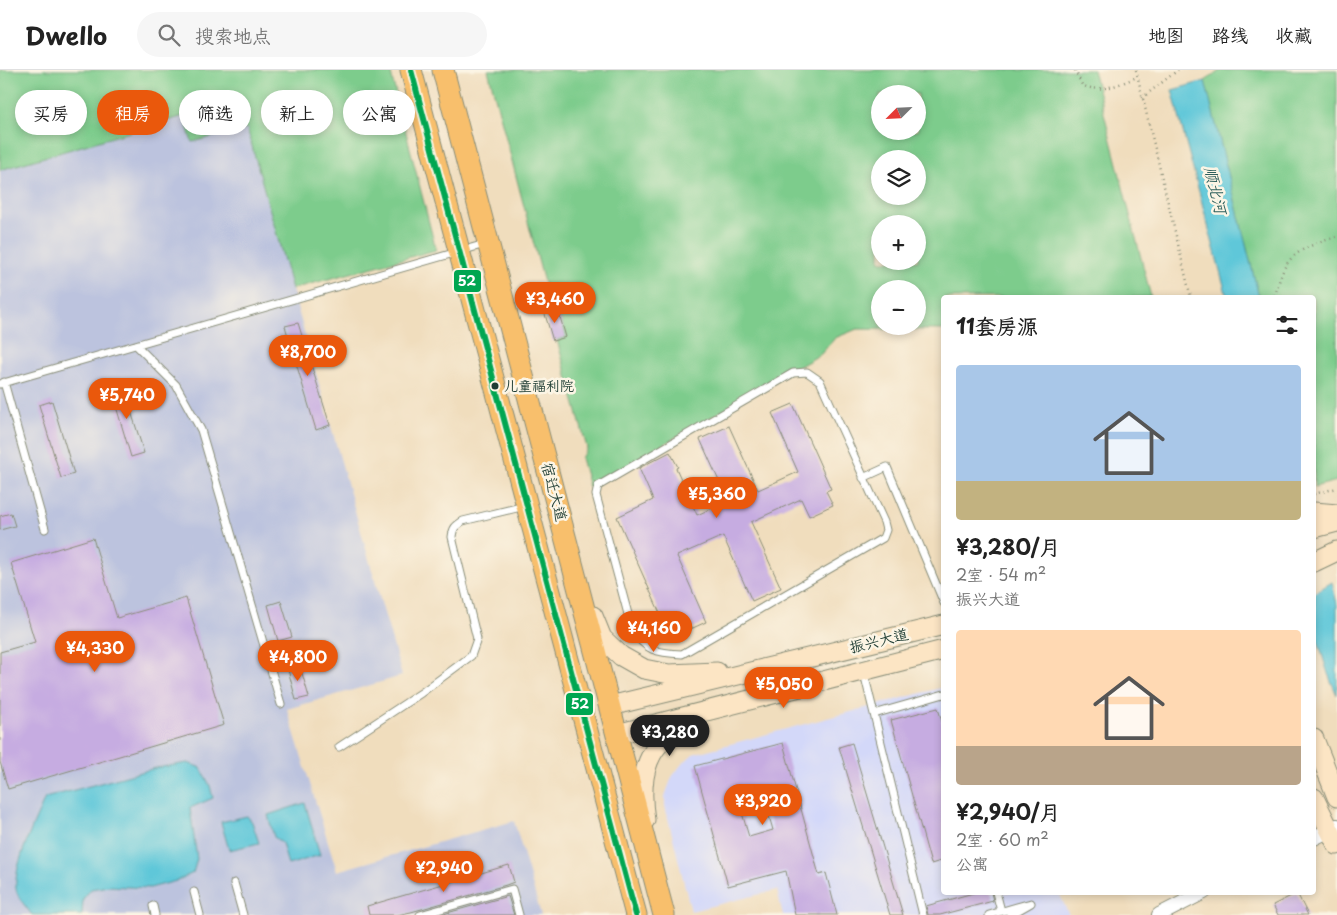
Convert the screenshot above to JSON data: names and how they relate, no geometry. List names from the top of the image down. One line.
{"streets":{"main road":["宿迁大道","振兴大道"]},"crossings":[["宿迁大道","振兴大道"]],"water":["顺北河"],"places":["儿童福利院"],"lines":["transit line 52"],"north":"bottom left","page":{"header":"Dwello","search":"搜索地点","nav":["地图","路线","收藏"],"map_buttons":["+","−"],"chip":["买房","租房","筛选","新上","公寓"],"price":["¥3,460","¥8,700","¥5,740","¥5,360","¥4,160","¥4,330","¥4,800","¥5,050","¥3,280","¥3,920","¥2,940"],"heading":"11套房源","list":[{"name":"¥3,280/月","note":"2室 · 54 m² · 振兴大道"},{"name":"¥2,940/月","note":"2室 · 60 m² · 公寓"}]}}
